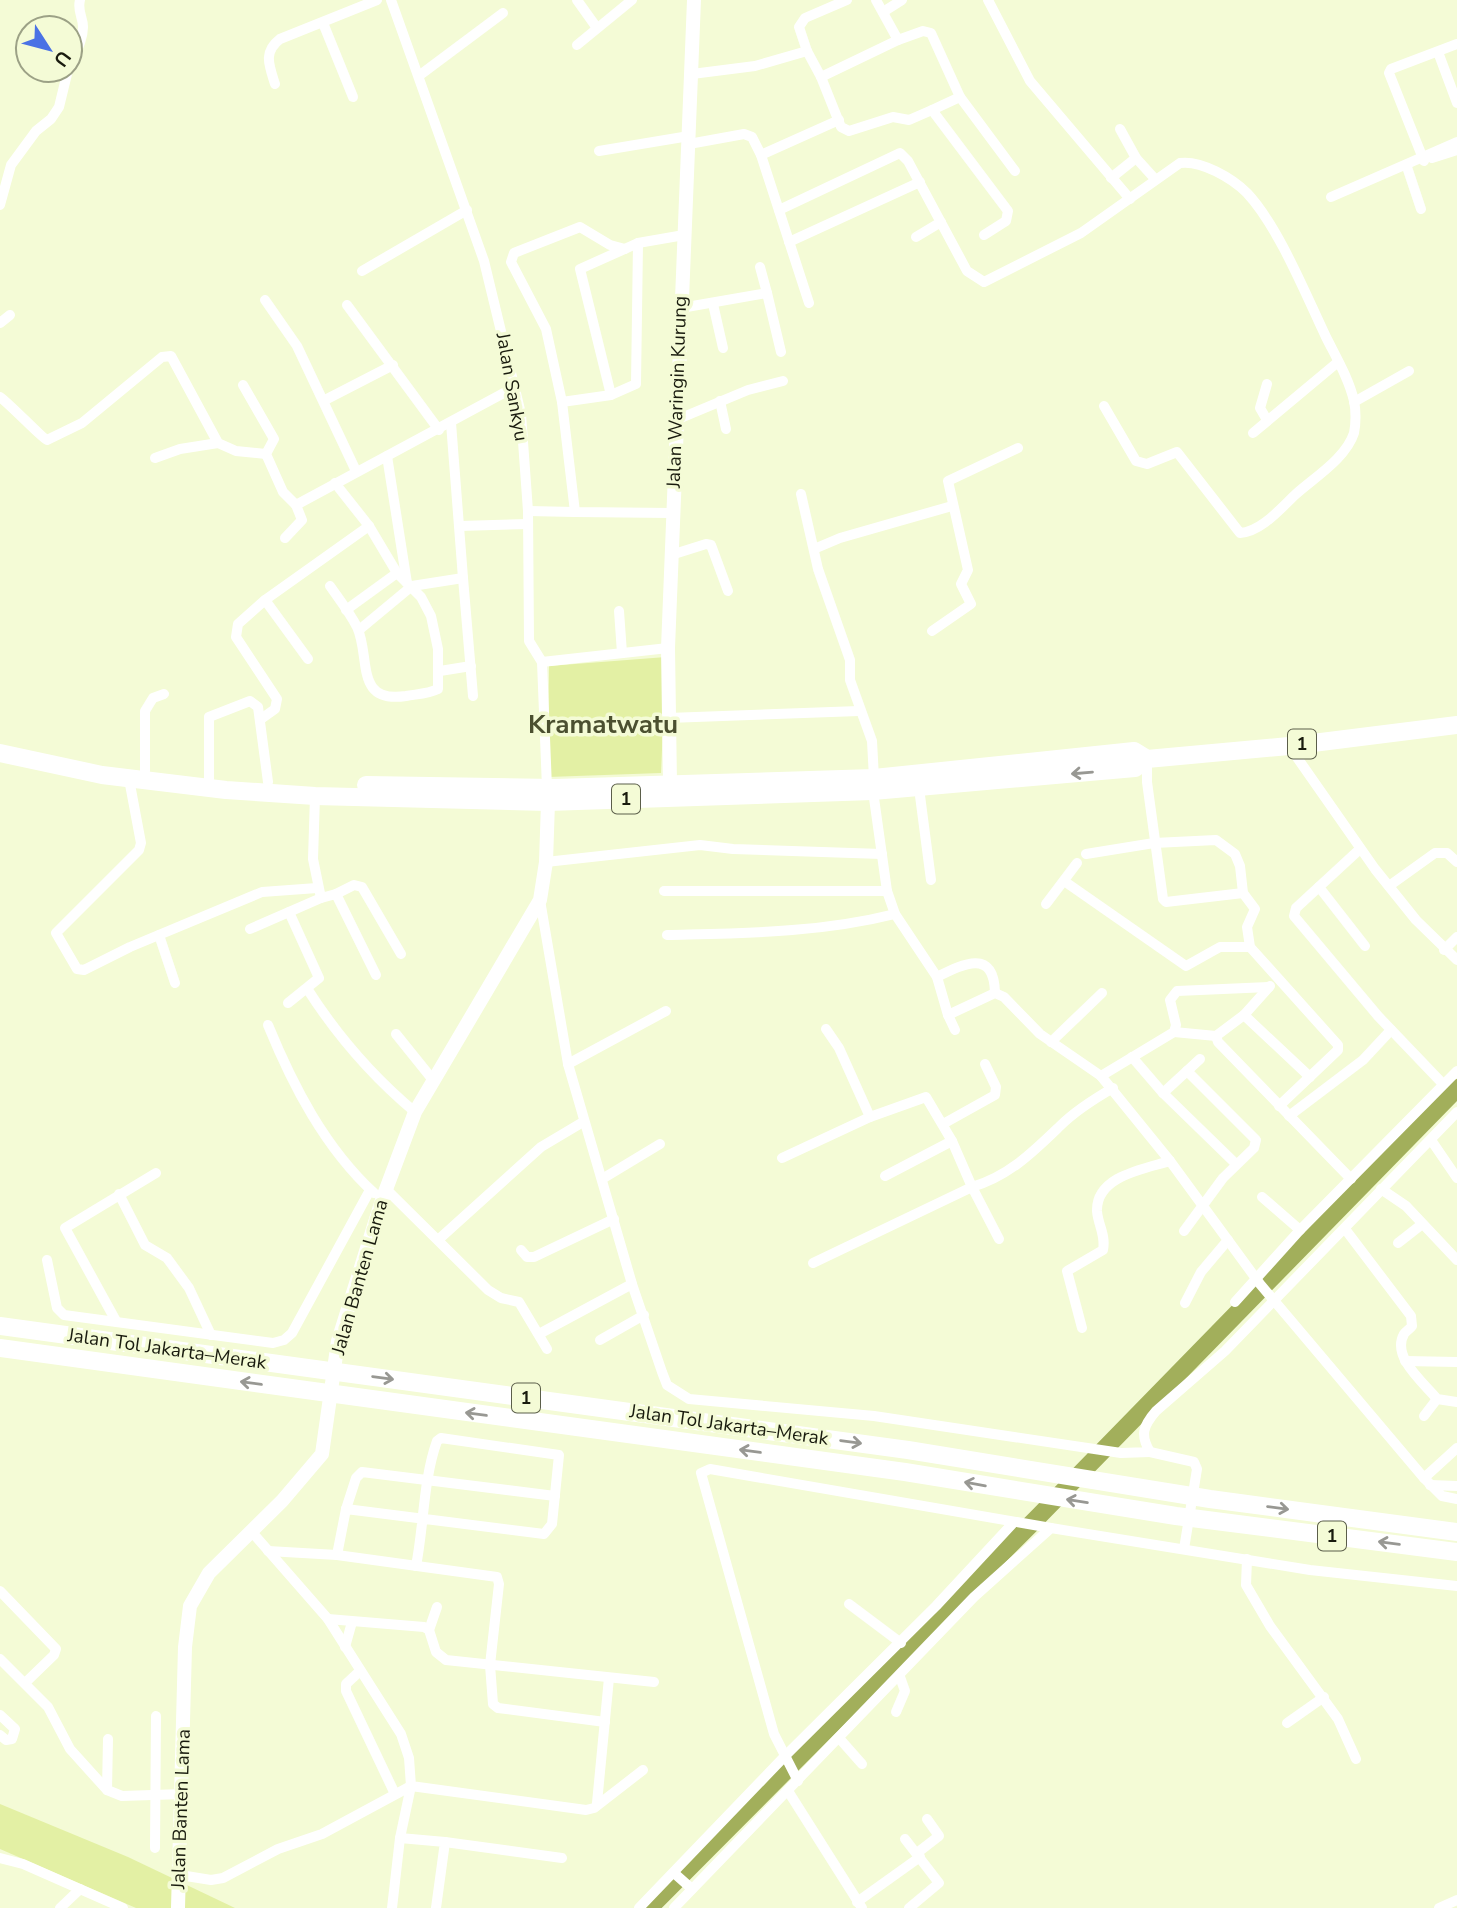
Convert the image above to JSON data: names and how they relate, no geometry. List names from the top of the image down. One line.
{"streets":{"highway":["1","Jalan Tol Jakarta–Merak"],"main road":["Jalan Waringin Kurung","Jalan Banten Lama"],"street":["Jalan Sankyu"]},"crossings":[["Jalan Sankyu","1"],["Jalan Sankyu","Jalan Banten Lama"],["Jalan Waringin Kurung","1"],["1","Jalan Banten Lama"]],"districts":["Kramatwatu"],"north":"bottom right"}
